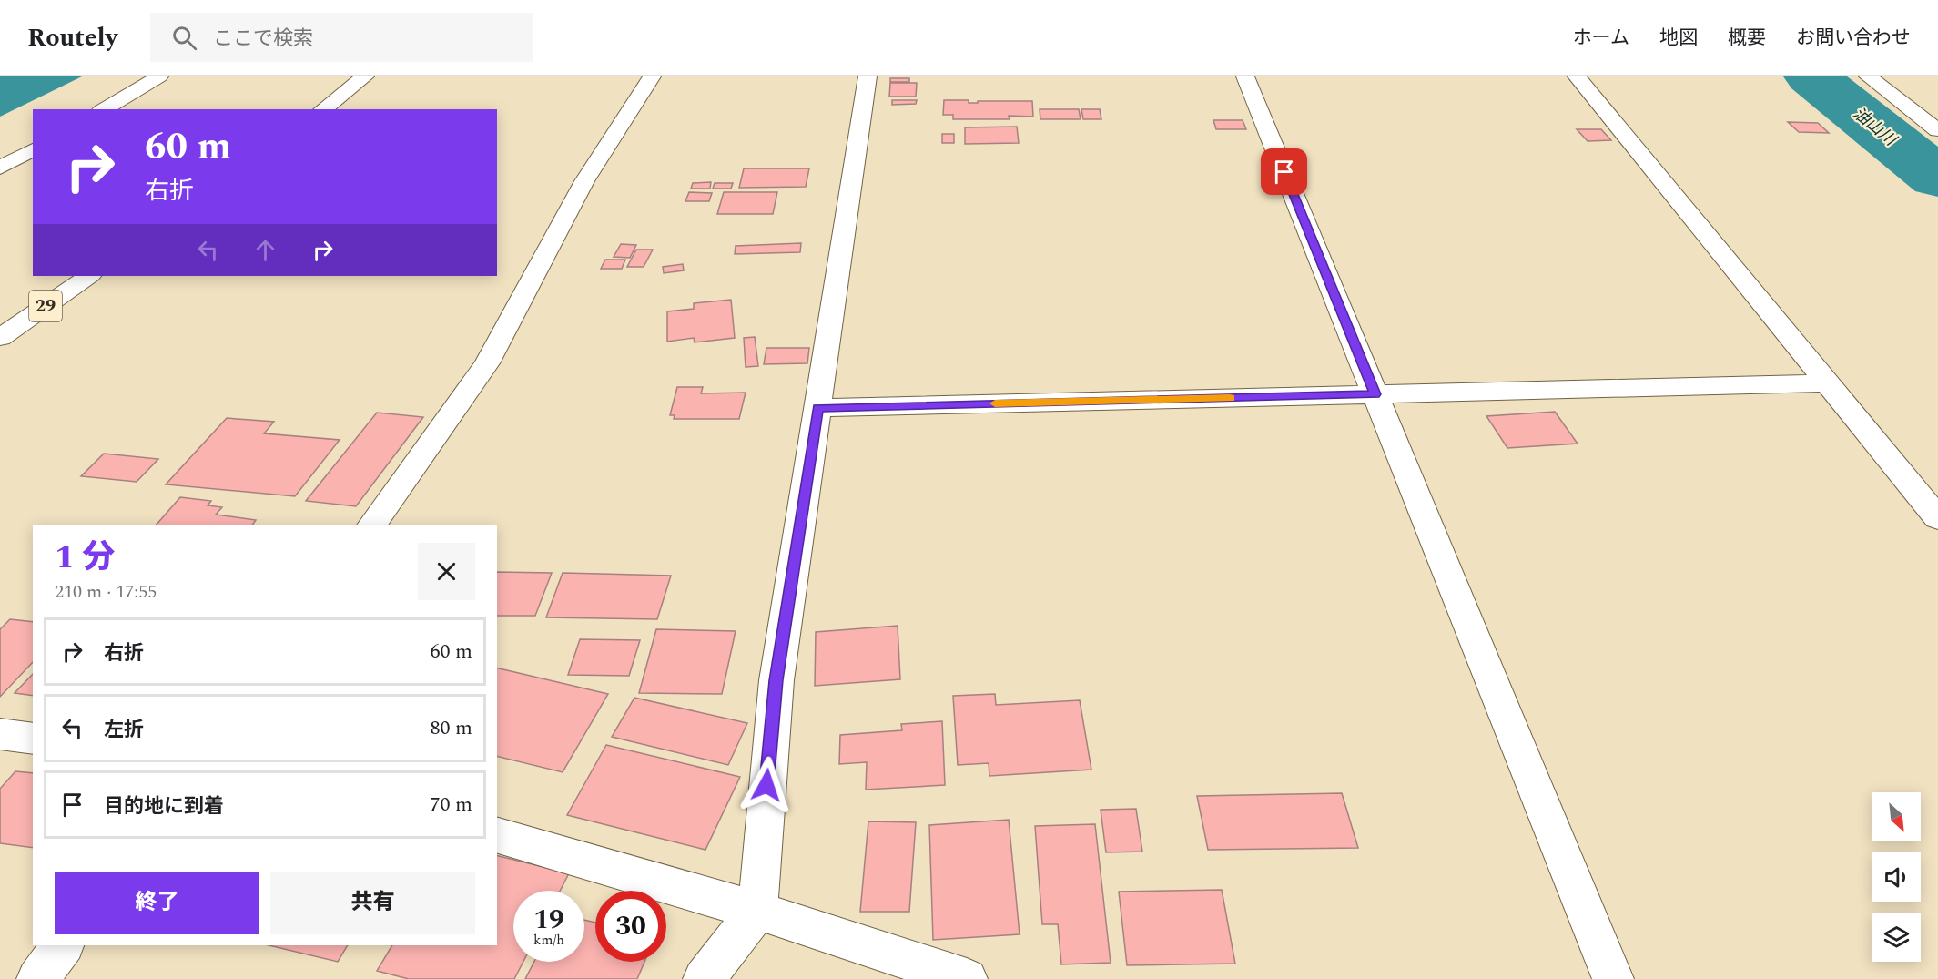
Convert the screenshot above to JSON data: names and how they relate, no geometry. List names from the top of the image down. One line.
{"streets":{"street":["29"]},"water":["油山川"],"north":"bottom right","page":{"header":"Routely","search":"ここで検索","nav":["ホーム","地図","概要","お問い合わせ"],"turn":["60 m","右折"],"heading":["1 分","210 m · 17:55"],"list":[{"name":"右折","value":"60 m"},{"name":"左折","value":"80 m"},{"name":"目的地に到着","value":"70 m"}],"buttons":["終了","共有"],"speed":"19 km/h","limit":"30"}}
